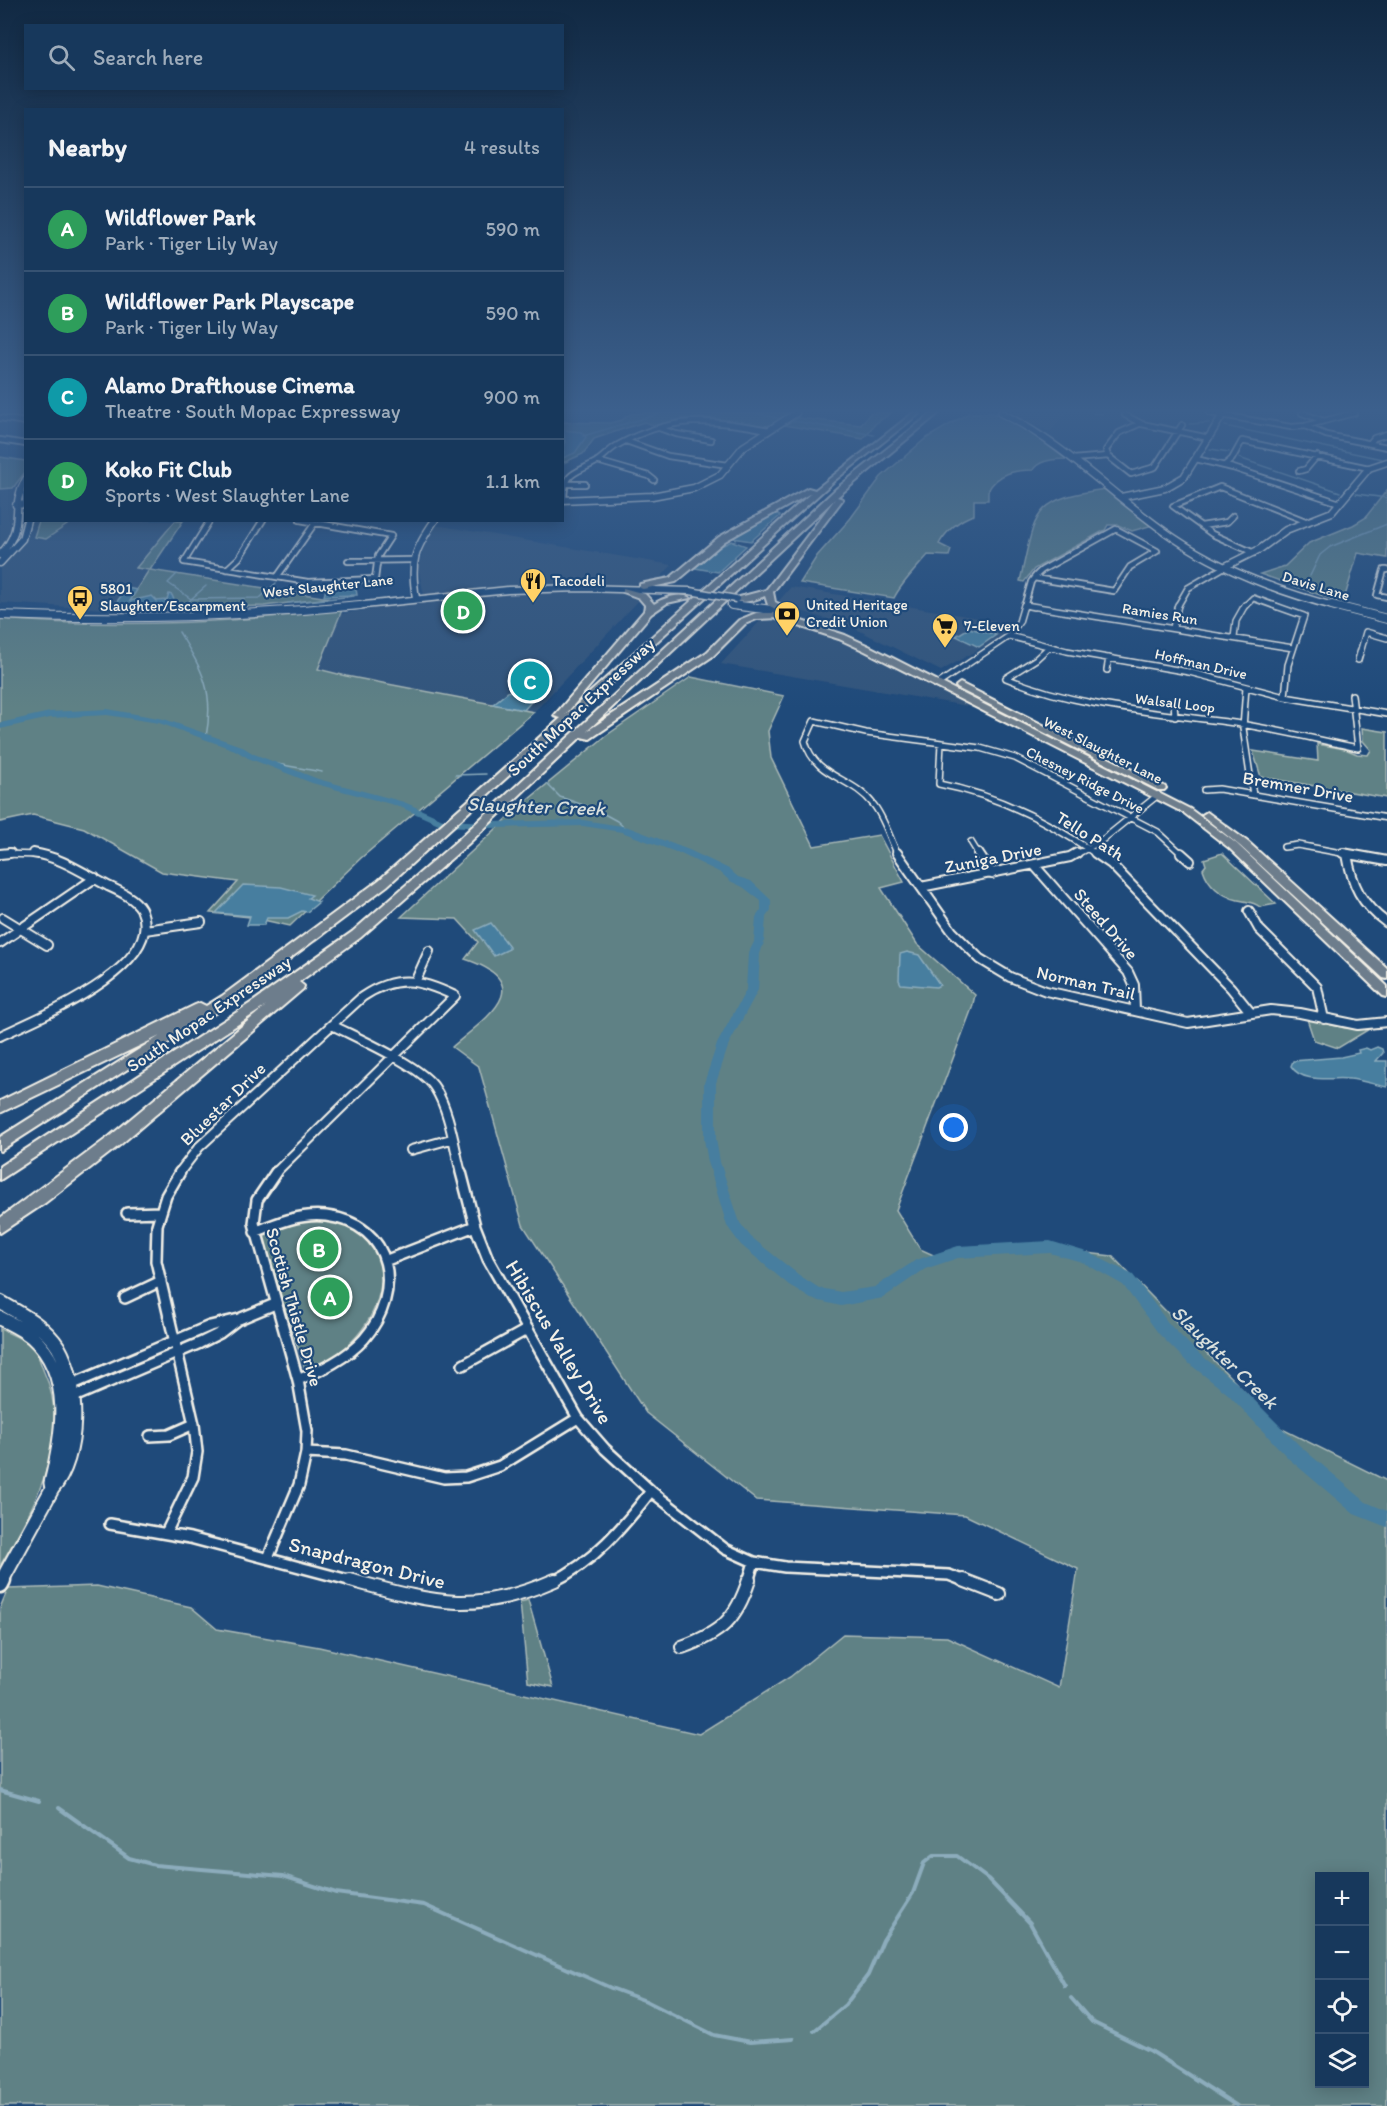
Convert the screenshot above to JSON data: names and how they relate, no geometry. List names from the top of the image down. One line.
{"streets":{"highway":["South Mopac Expressway"],"main road":["West Slaughter Lane","Davis Lane"],"street":["Ramies Run","Hoffman Drive","Walsall Loop","Chesney Ridge Drive","Bremner Drive","Tello Path","Zuniga Drive","Steed Drive","Norman Trail","Bluestar Drive","Scottish Thistle Drive","Hibiscus Valley Drive","Snapdragon Drive"]},"crossings":[["West Slaughter Lane","Zuniga Drive"],["Hoffman Drive","Walsall Loop"],["Chesney Ridge Drive","Tello Path"],["Chesney Ridge Drive","Zuniga Drive"],["Chesney Ridge Drive","Norman Trail"],["Tello Path","Zuniga Drive"],["Tello Path","Norman Trail"],["Zuniga Drive","Steed Drive"],["Zuniga Drive","Norman Trail"],["Steed Drive","Norman Trail"],["Bluestar Drive","Scottish Thistle Drive"],["Bluestar Drive","Hibiscus Valley Drive"],["Bluestar Drive","Snapdragon Drive"],["Scottish Thistle Drive","Hibiscus Valley Drive"],["Scottish Thistle Drive","Snapdragon Drive"],["Hibiscus Valley Drive","Snapdragon Drive"]],"water":["Slaughter Creek"],"places":{"restaurant":["Tacodeli"],"bus stop":["5801 Slaughter/Escarpment"],"bank":["United Heritage Credit Union"],"supermarket":["7-Eleven"]},"page":{"search":"Search here","heading":["Nearby","4 results"],"list":[{"mark":"A","name":"Wildflower Park","note":"Park · Tiger Lily Way","value":"590 m"},{"mark":"B","name":"Wildflower Park Playscape","note":"Park · Tiger Lily Way","value":"590 m"},{"mark":"C","name":"Alamo Drafthouse Cinema","note":"Theatre · South Mopac Expressway","value":"900 m"},{"mark":"D","name":"Koko Fit Club","note":"Sports · West Slaughter Lane","value":"1.1 km"}],"pins":["D","C","B","A"],"map_buttons":["+","−"]}}
